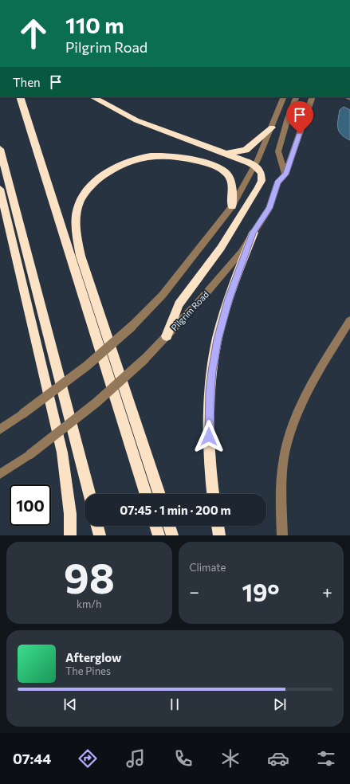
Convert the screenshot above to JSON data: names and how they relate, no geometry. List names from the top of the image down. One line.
{"streets":{"street":["Pilgrim Road"]},"page":{"turn":["110 m","Pilgrim Road"],"then":"Then","limit":"100","trip":"07:45 · 1 min · 200 m","tile":[["98","km/h"],"Climate"],"heat":["−","19°","+"],"song":["Afterglow","The Pines"],"tabs":"07:44"}}
